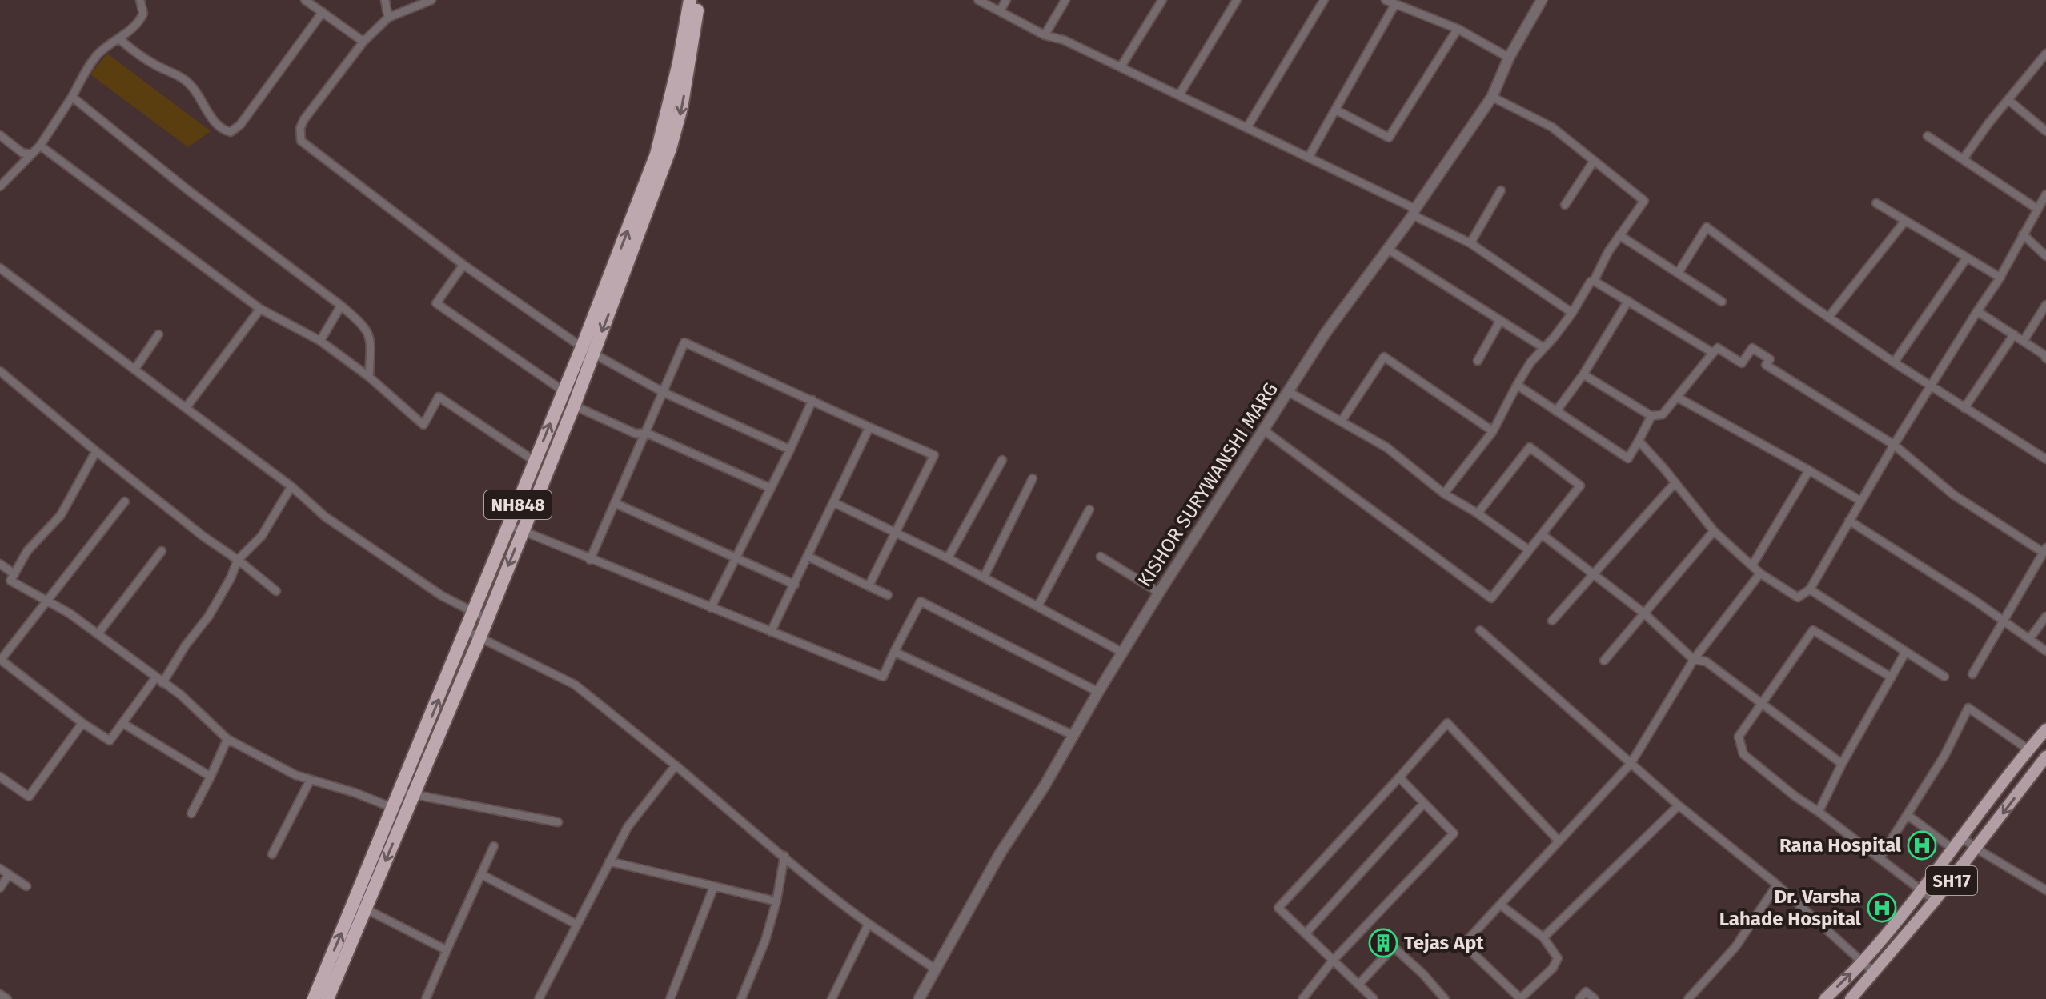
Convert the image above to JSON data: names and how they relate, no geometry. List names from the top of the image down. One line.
{"streets":{"highway":["NH848"],"main road":["SH17"],"street":["KISHOR SURYWANSHI MARG"]},"places":{"hospital":["Rana Hospital","Dr. Varsha Lahade Hospital"],"building":["Tejas Apt"]}}
